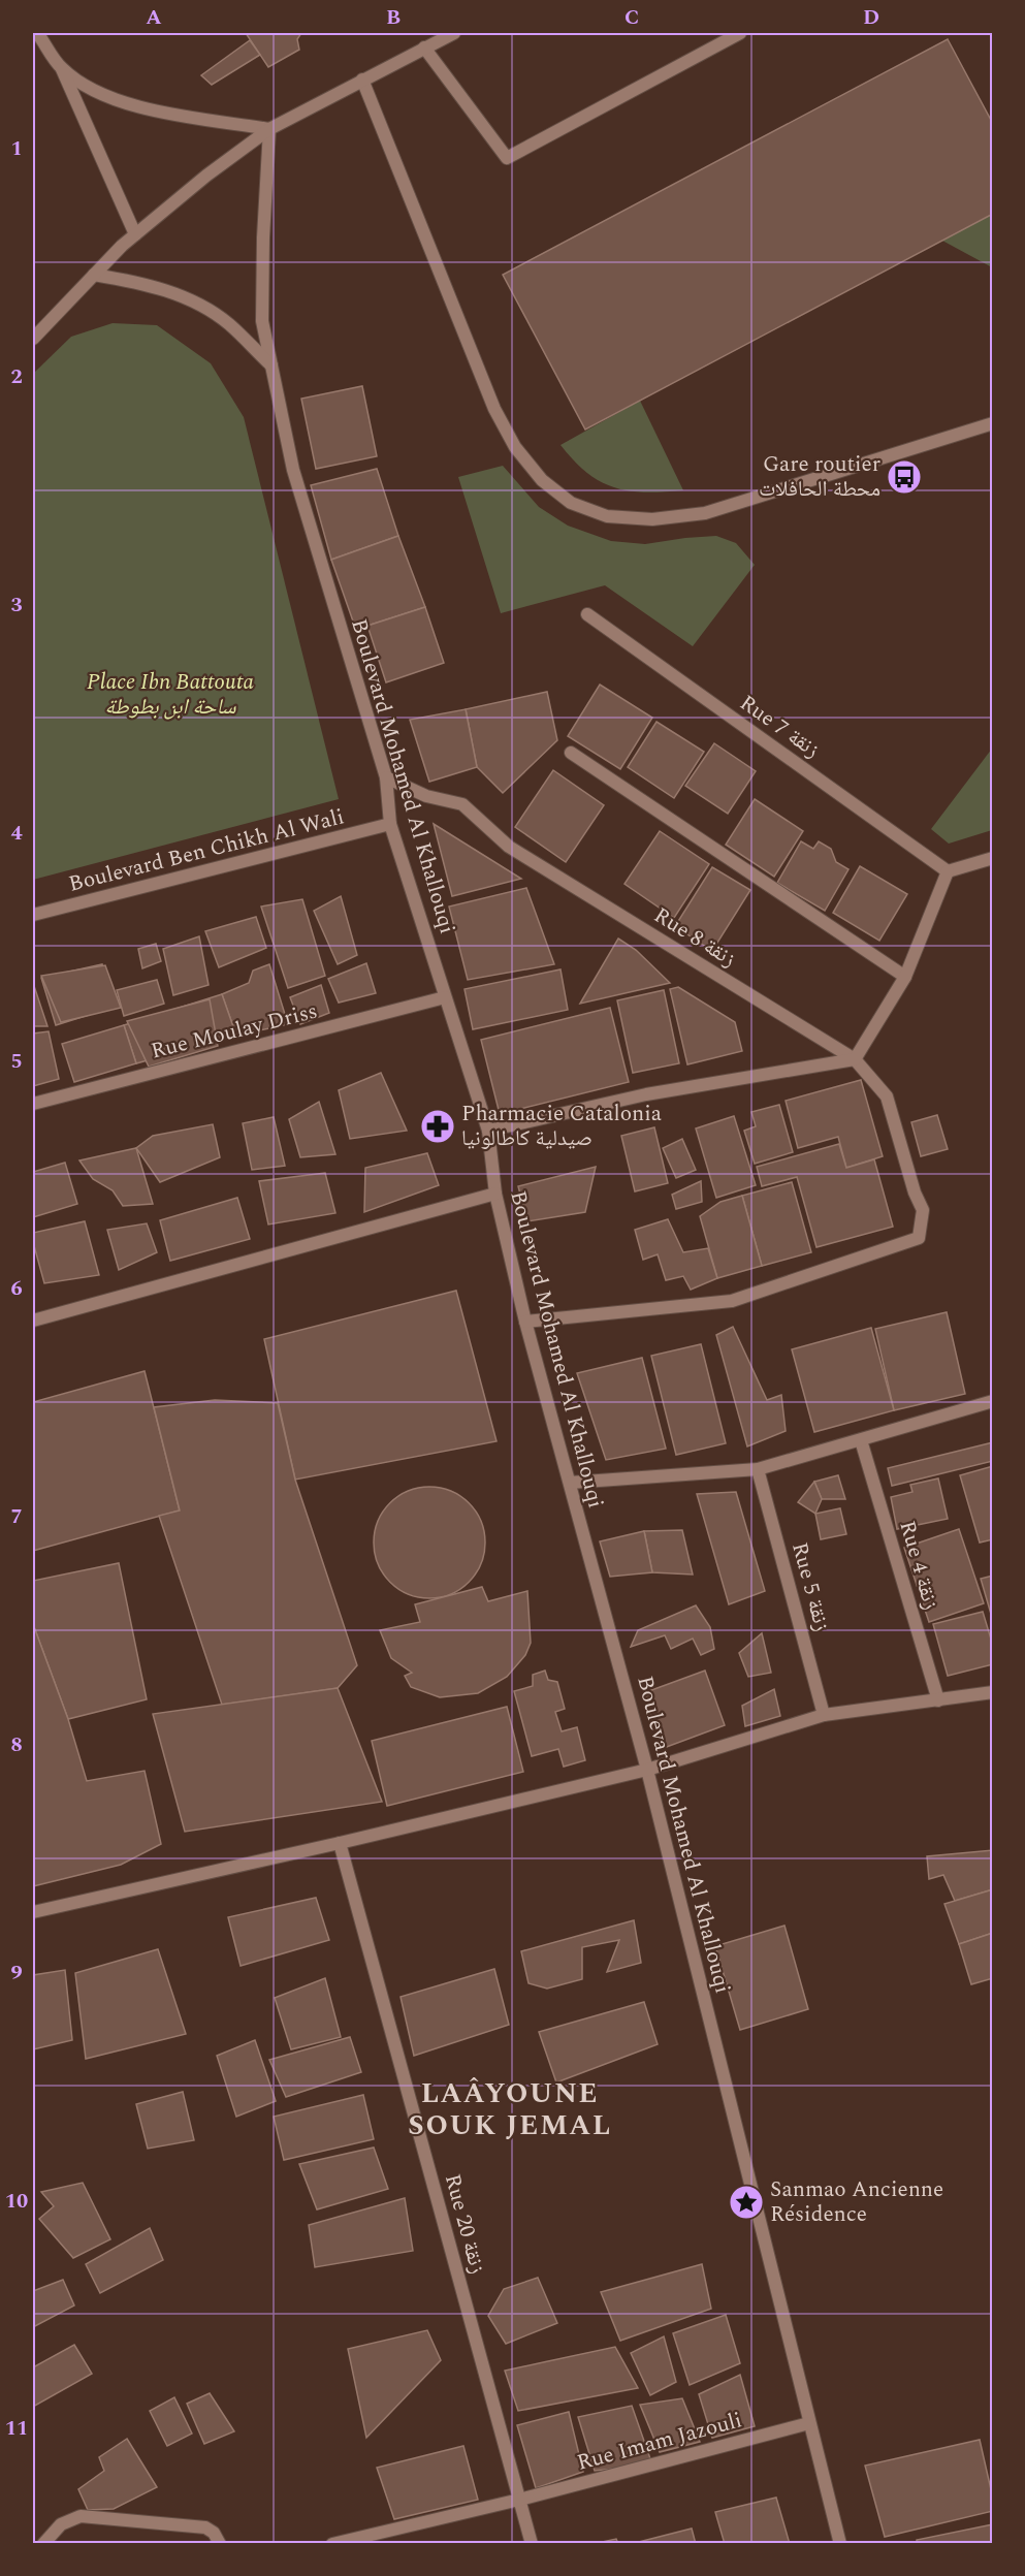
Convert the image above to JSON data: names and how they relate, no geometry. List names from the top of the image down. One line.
{"streets":{"street":["Rue 7 زنقة","Boulevard Mohamed Al Khallouqi","Boulevard Ben Chikh Al Wali","Rue 8 زنقة","Rue Moulay Driss","Rue 4 زنقة","Rue 5 زنقة","Rue 20 زنقة","Rue Imam Jazouli"]},"crossings":[["Boulevard Mohamed Al Khallouqi","Boulevard Ben Chikh Al Wali"],["Boulevard Mohamed Al Khallouqi","Rue 8 زنقة"],["Boulevard Mohamed Al Khallouqi","Rue Moulay Driss"],["Boulevard Mohamed Al Khallouqi","Rue Imam Jazouli"],["Rue 20 زنقة","Rue Imam Jazouli"]],"districts":["LAÂYOUNE SOUK JEMAL"],"parks":["Place Ibn Battouta ساحة ابن بطوطة"],"places":{"bus stop":["Gare routier محطة الحافلات"],"pharmacy":["Pharmacie Catalonia صيدلية كاطالونيا"],"place":["Sanmao Ancienne Résidence"]},"grid":{"columns":["A","B","C","D"],"rows":["1","2","3","4","5","6","7","8","9","10","11"]}}
